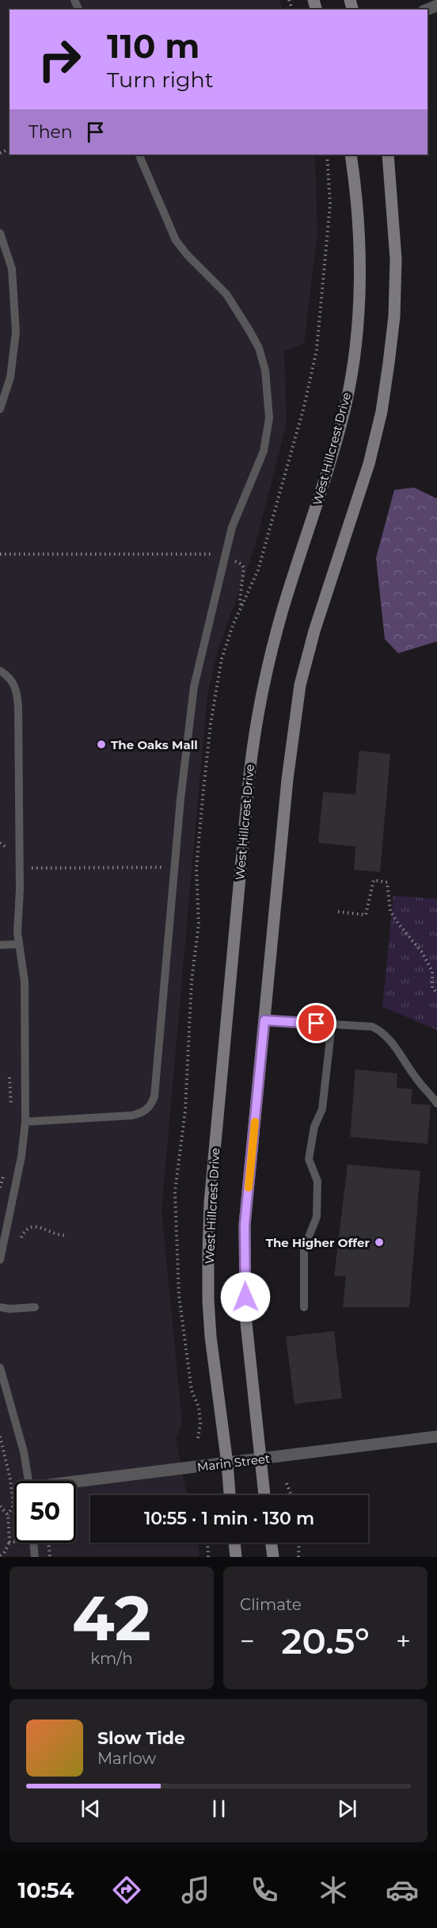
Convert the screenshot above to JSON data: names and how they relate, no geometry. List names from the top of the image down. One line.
{"streets":{"main road":["West Hillcrest Drive"],"street":["Marin Street"]},"crossings":[["West Hillcrest Drive","Marin Street"]],"places":["The Oaks Mall","The Higher Offer"],"page":{"turn":["110 m","Turn right"],"then":"Then","limit":"50","trip":"10:55 · 1 min · 130 m","tile":[["42","km/h"],"Climate"],"heat":["−","20.5°","+"],"song":["Slow Tide","Marlow"],"tabs":"10:54"}}
